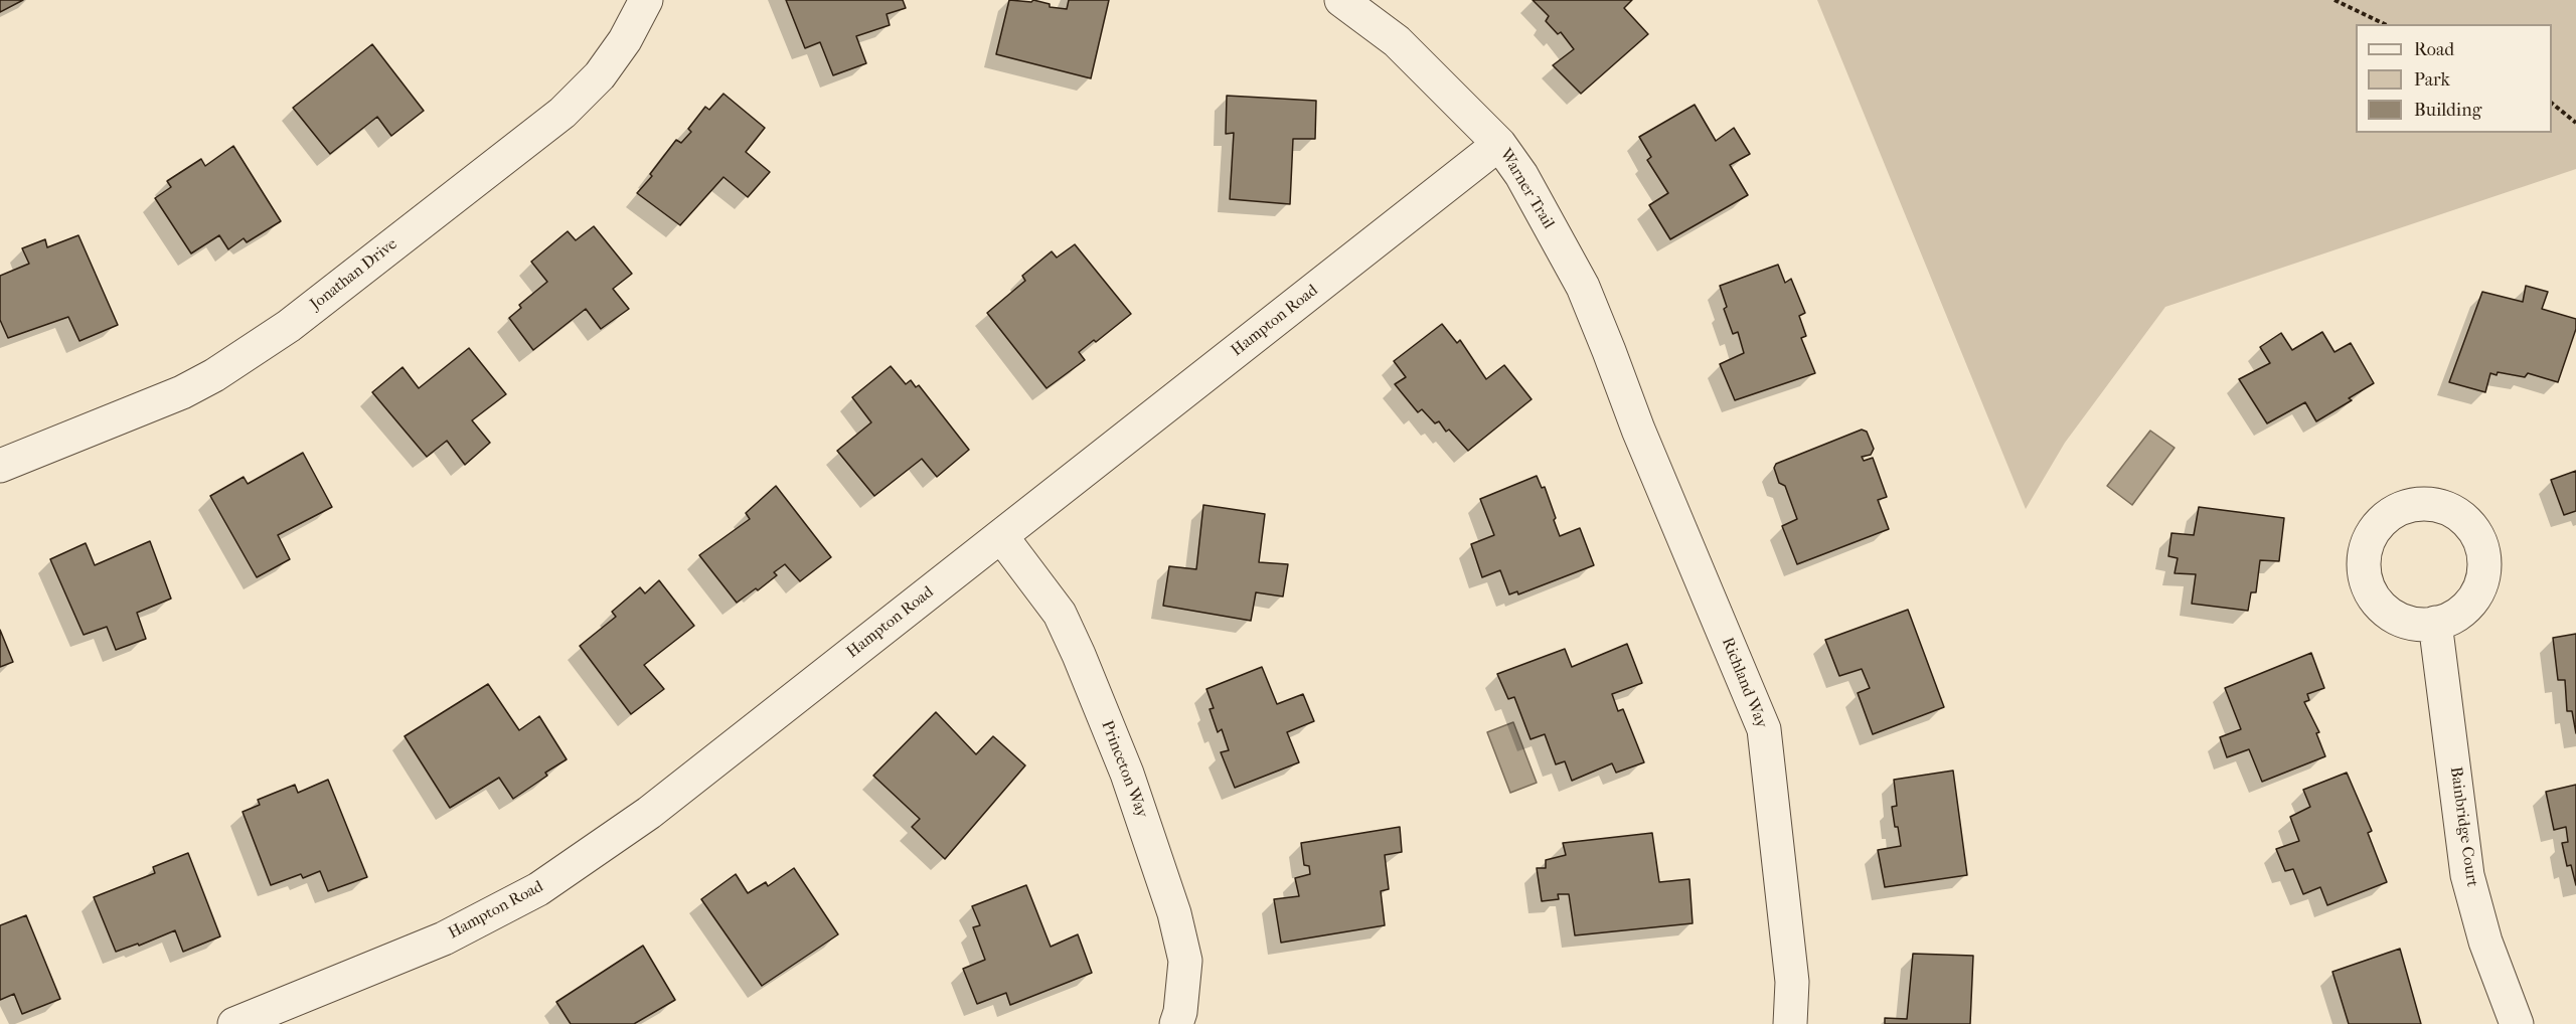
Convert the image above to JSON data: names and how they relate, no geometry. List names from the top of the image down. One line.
{"streets":{"street":["Warner Trail","Jonathan Drive","Hampton Road","Richland Way","Princeton Way","Bainbridge Court"]},"crossings":[["Warner Trail","Hampton Road"],["Warner Trail","Richland Way"],["Hampton Road","Princeton Way"]],"legend":["Road","Park","Building"]}
